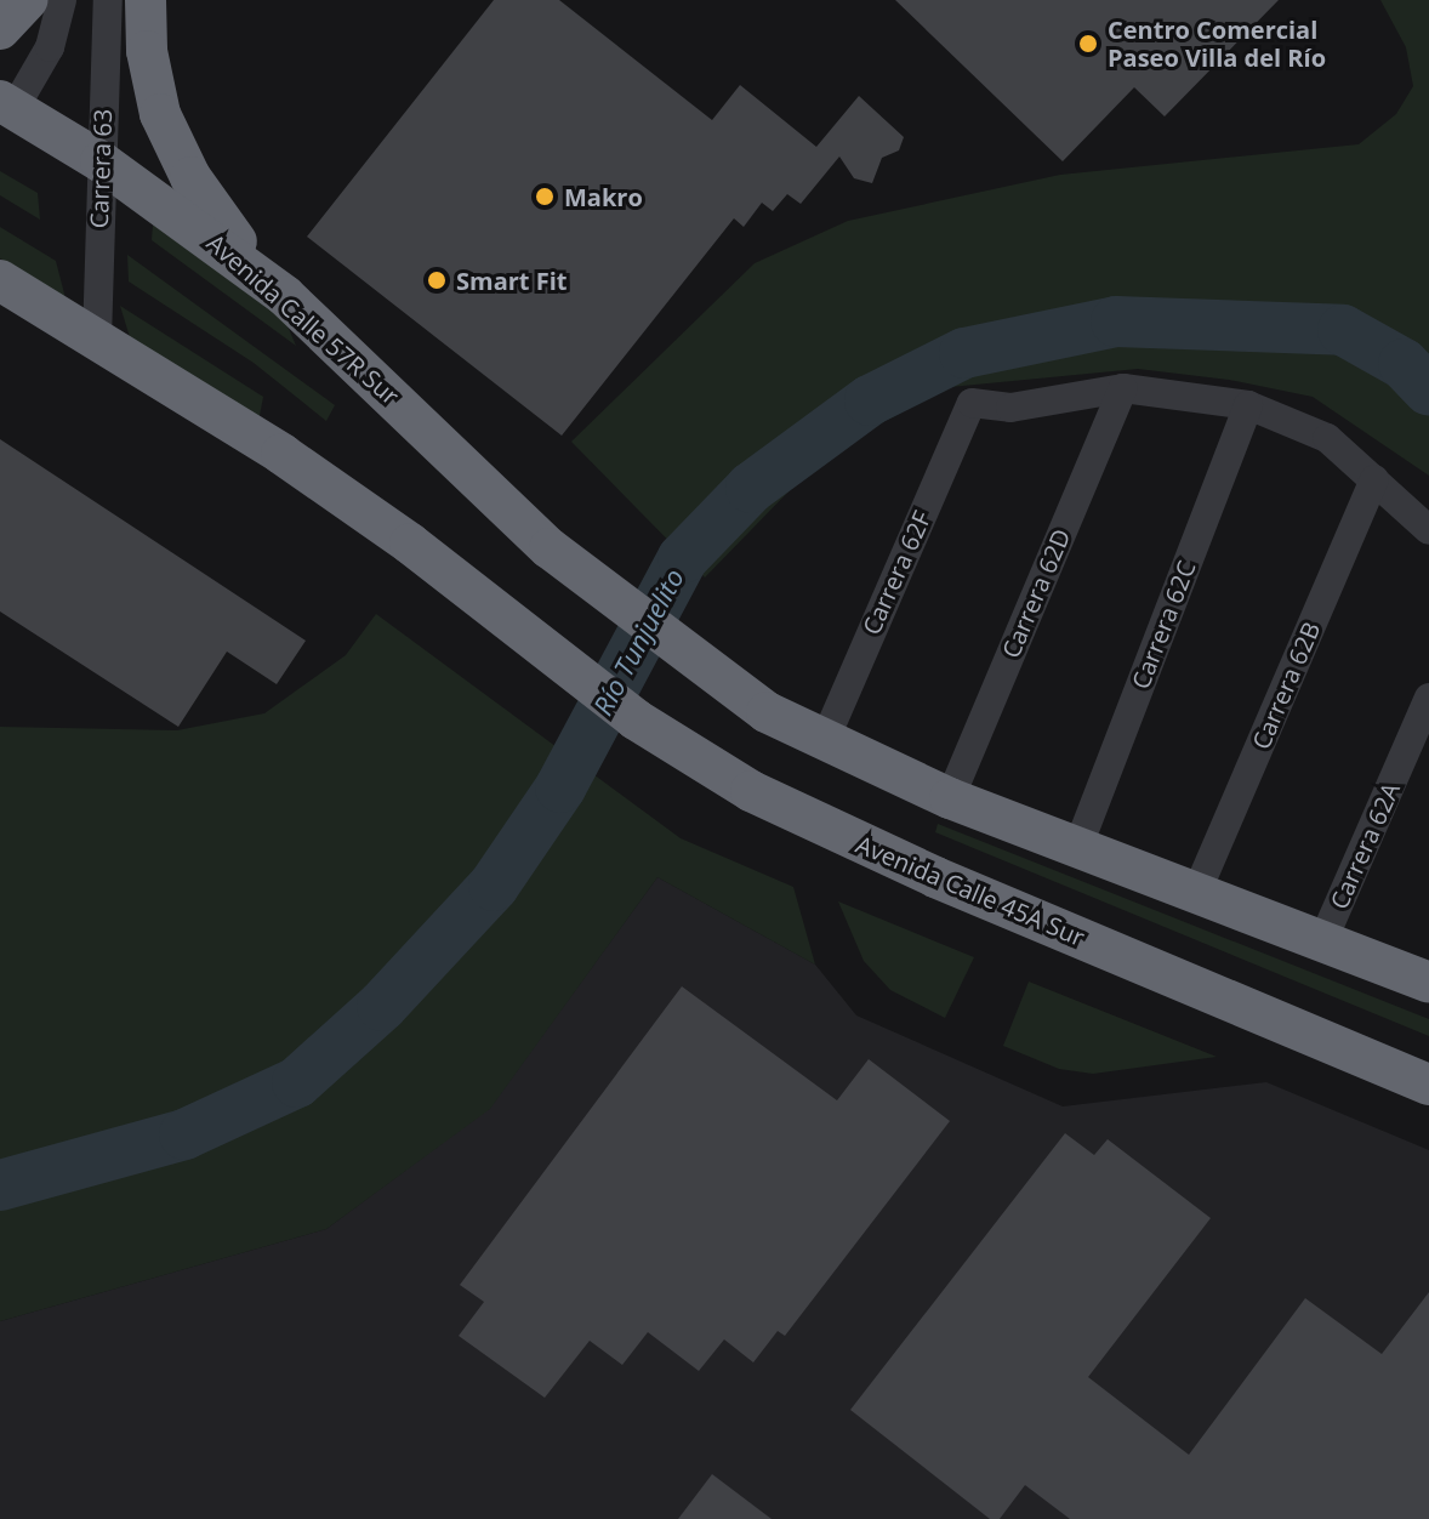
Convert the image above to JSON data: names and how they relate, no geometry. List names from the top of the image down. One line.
{"streets":{"highway":["Avenida Calle 57R Sur","Avenida Calle 45A Sur"],"street":["Carrera 63","Carrera 62F","Carrera 62D","Carrera 62C","Carrera 62B","Carrera 62A"]},"crossings":[["Carrera 63","Avenida Calle 57R Sur"],["Carrera 63","Avenida Calle 45A Sur"],["Avenida Calle 57R Sur","Carrera 62F"],["Carrera 62F","Carrera 62D"]],"water":["Río Tunjuelito"],"places":["Centro Comercial Paseo Villa del Río","Makro","Smart Fit"]}
